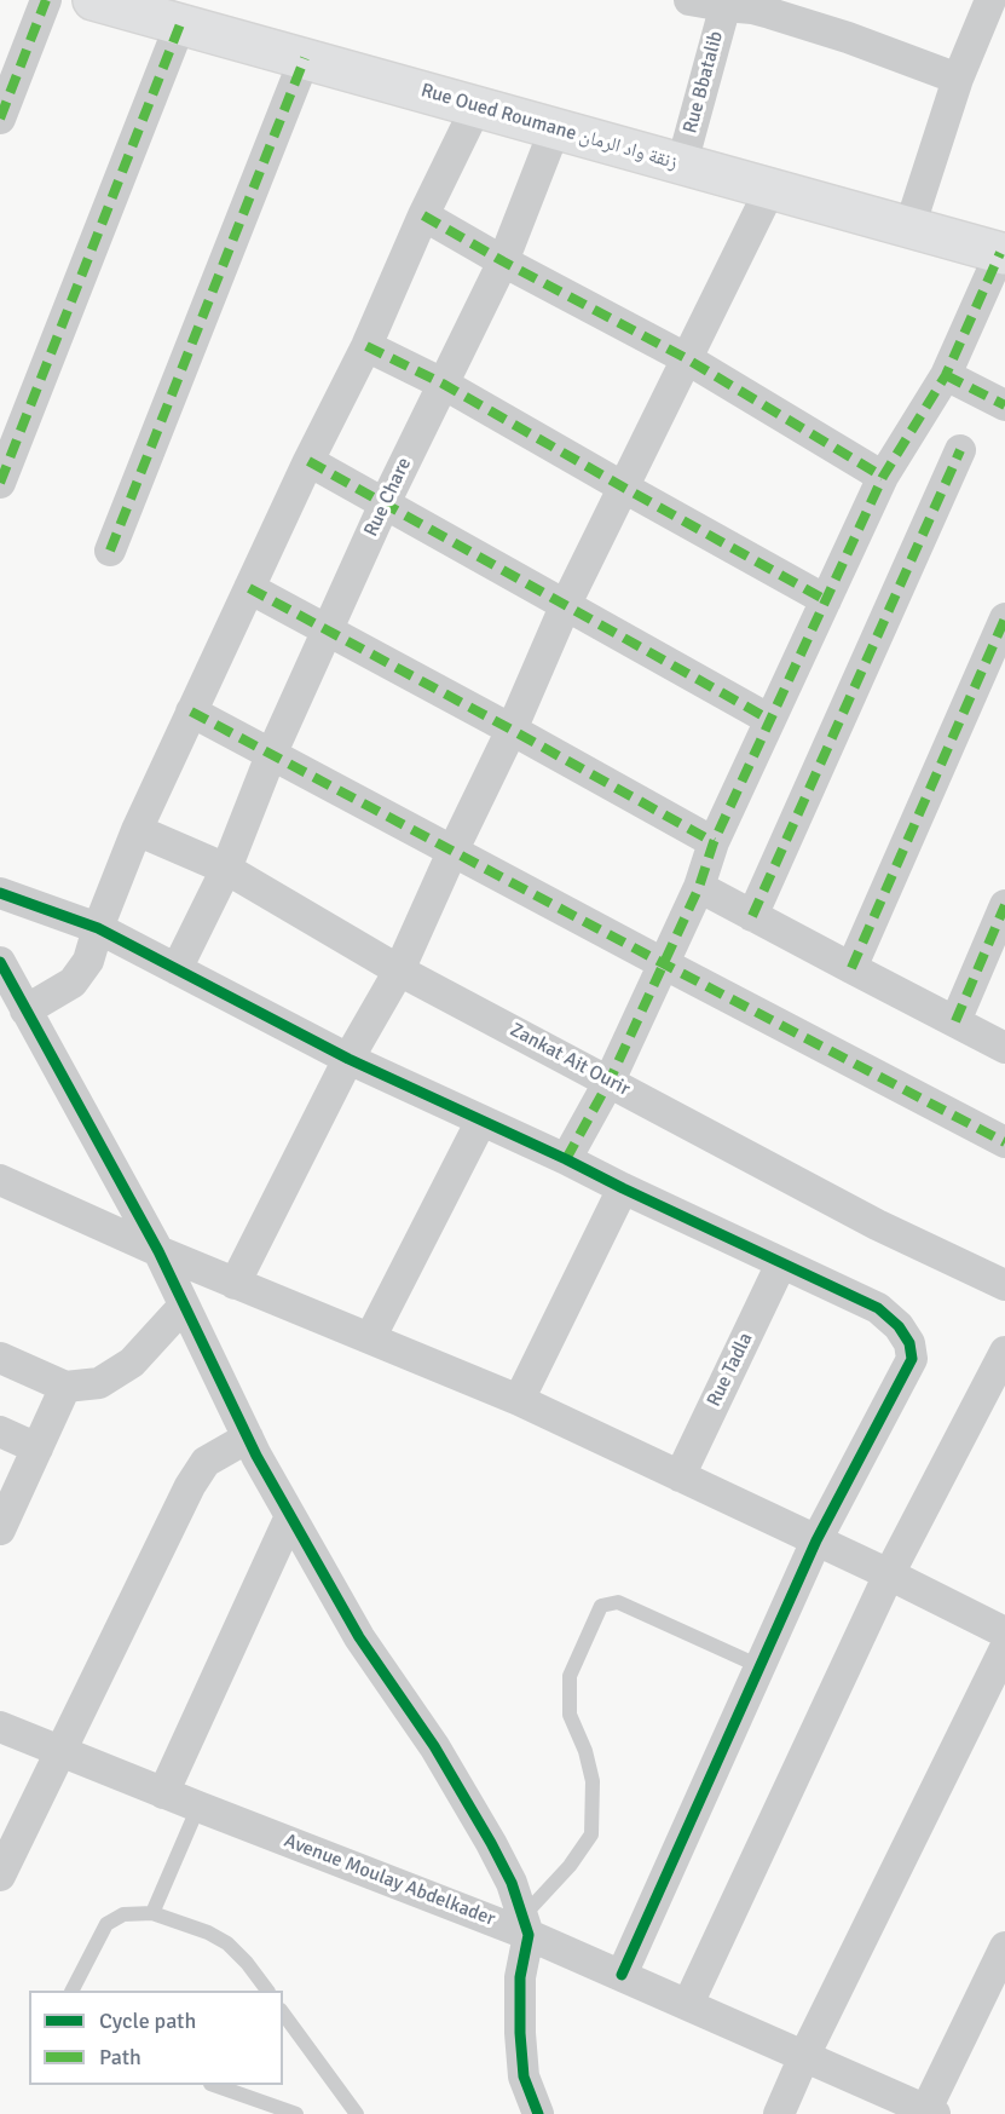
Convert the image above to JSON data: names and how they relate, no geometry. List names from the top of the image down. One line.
{"streets":{"street":["Rue Bbatalib","Rue Oued Roumane زنقة واد الرمان","Rue Chare","Zankat Ait Ourir","Rue Tadla","Avenue Moulay Abdelkader"]},"crossings":[["Rue Bbatalib","Rue Oued Roumane زنقة واد الرمان"],["Rue Oued Roumane زنقة واد الرمان","Rue Chare"],["Rue Chare","Zankat Ait Ourir"]],"legend":["Cycle path","Path"]}
